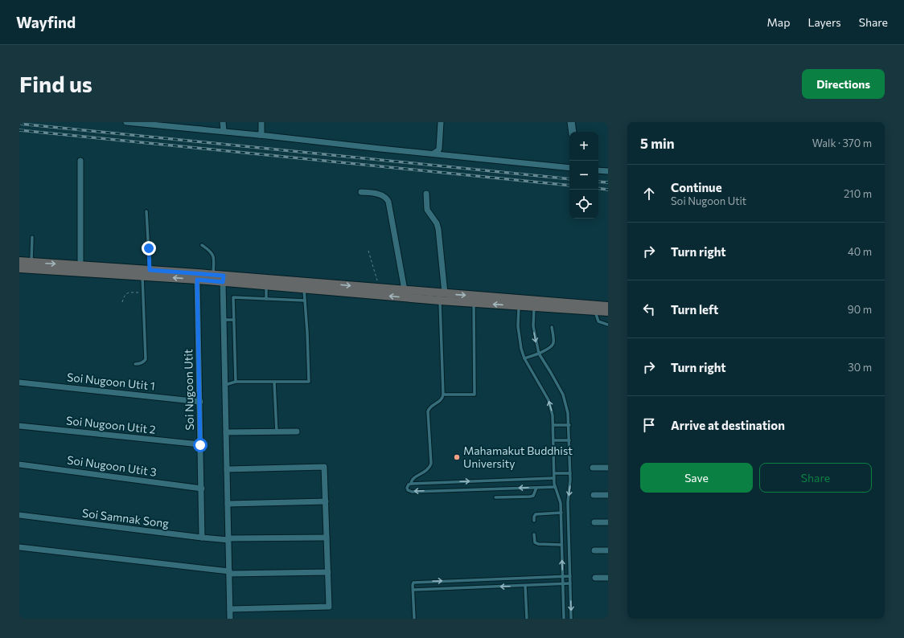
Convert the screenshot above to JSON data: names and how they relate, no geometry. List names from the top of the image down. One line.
{"streets":{"street":["Soi Nugoon Utit 1","Soi Nugoon Utit","Soi Nugoon Utit 2","Soi Nugoon Utit 3","Soi Samnak Song"]},"crossings":[["Soi Nugoon Utit 1","Soi Nugoon Utit"],["Soi Nugoon Utit","Soi Nugoon Utit 2"],["Soi Nugoon Utit","Soi Nugoon Utit 3"],["Soi Nugoon Utit","Soi Samnak Song"]],"places":["Mahamakut Buddhist University"],"page":{"header":"Wayfind","nav":["Map","Layers","Share"],"buttons":["Directions",["Save","Share"]],"title":"Find us","heading":["5 min","Walk · 370 m"],"map_buttons":["+","−"],"list":[["Continue","Soi Nugoon Utit","210 m"],["Turn right","40 m"],["Turn left","90 m"],["Turn right","30 m"],"Arrive at destination"]}}
